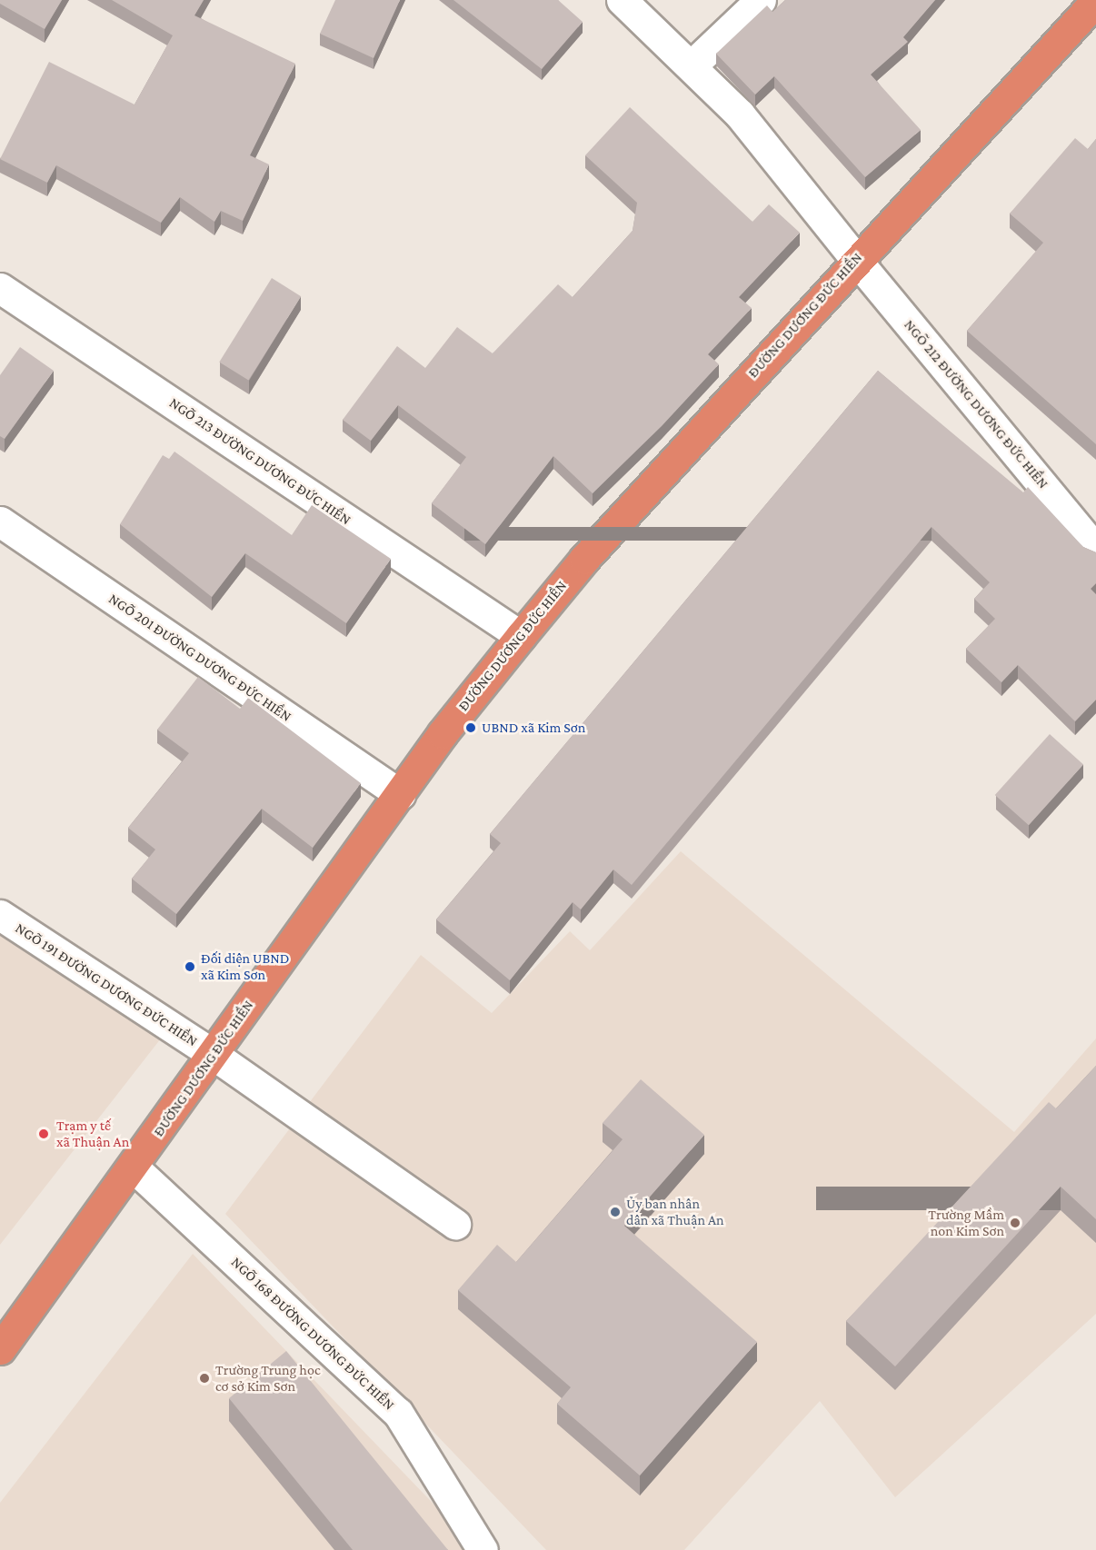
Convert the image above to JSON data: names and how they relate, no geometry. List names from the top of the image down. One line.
{"streets":{"highway":["ĐƯỜNG DƯƠNG ĐỨC HIỀN"],"street":["NGÕ 212 ĐƯỜNG DƯƠNG ĐỨC HIỀN","NGÕ 213 ĐƯỜNG DƯƠNG ĐỨC HIỀN","NGÕ 201 ĐƯỜNG DƯƠNG ĐỨC HIỀN","NGÕ 191 ĐƯỜNG DƯƠNG ĐỨC HIỀN","NGÕ 168 ĐƯỜNG DƯƠNG ĐỨC HIỀN"]},"crossings":[["ĐƯỜNG DƯƠNG ĐỨC HIỀN","NGÕ 212 ĐƯỜNG DƯƠNG ĐỨC HIỀN"],["ĐƯỜNG DƯƠNG ĐỨC HIỀN","NGÕ 213 ĐƯỜNG DƯƠNG ĐỨC HIỀN"],["ĐƯỜNG DƯƠNG ĐỨC HIỀN","NGÕ 201 ĐƯỜNG DƯƠNG ĐỨC HIỀN"],["ĐƯỜNG DƯƠNG ĐỨC HIỀN","NGÕ 191 ĐƯỜNG DƯƠNG ĐỨC HIỀN"],["ĐƯỜNG DƯƠNG ĐỨC HIỀN","NGÕ 168 ĐƯỜNG DƯƠNG ĐỨC HIỀN"]],"places":["UBND xã Kim Sơn","Đối diện UBND xã Kim Sơn","Trạm y tế xã Thuận An","Ủy ban nhân dân xã Thuận An","Trường Mầm non Kim Sơn","Trường Trung học cơ sở Kim Sơn"]}
